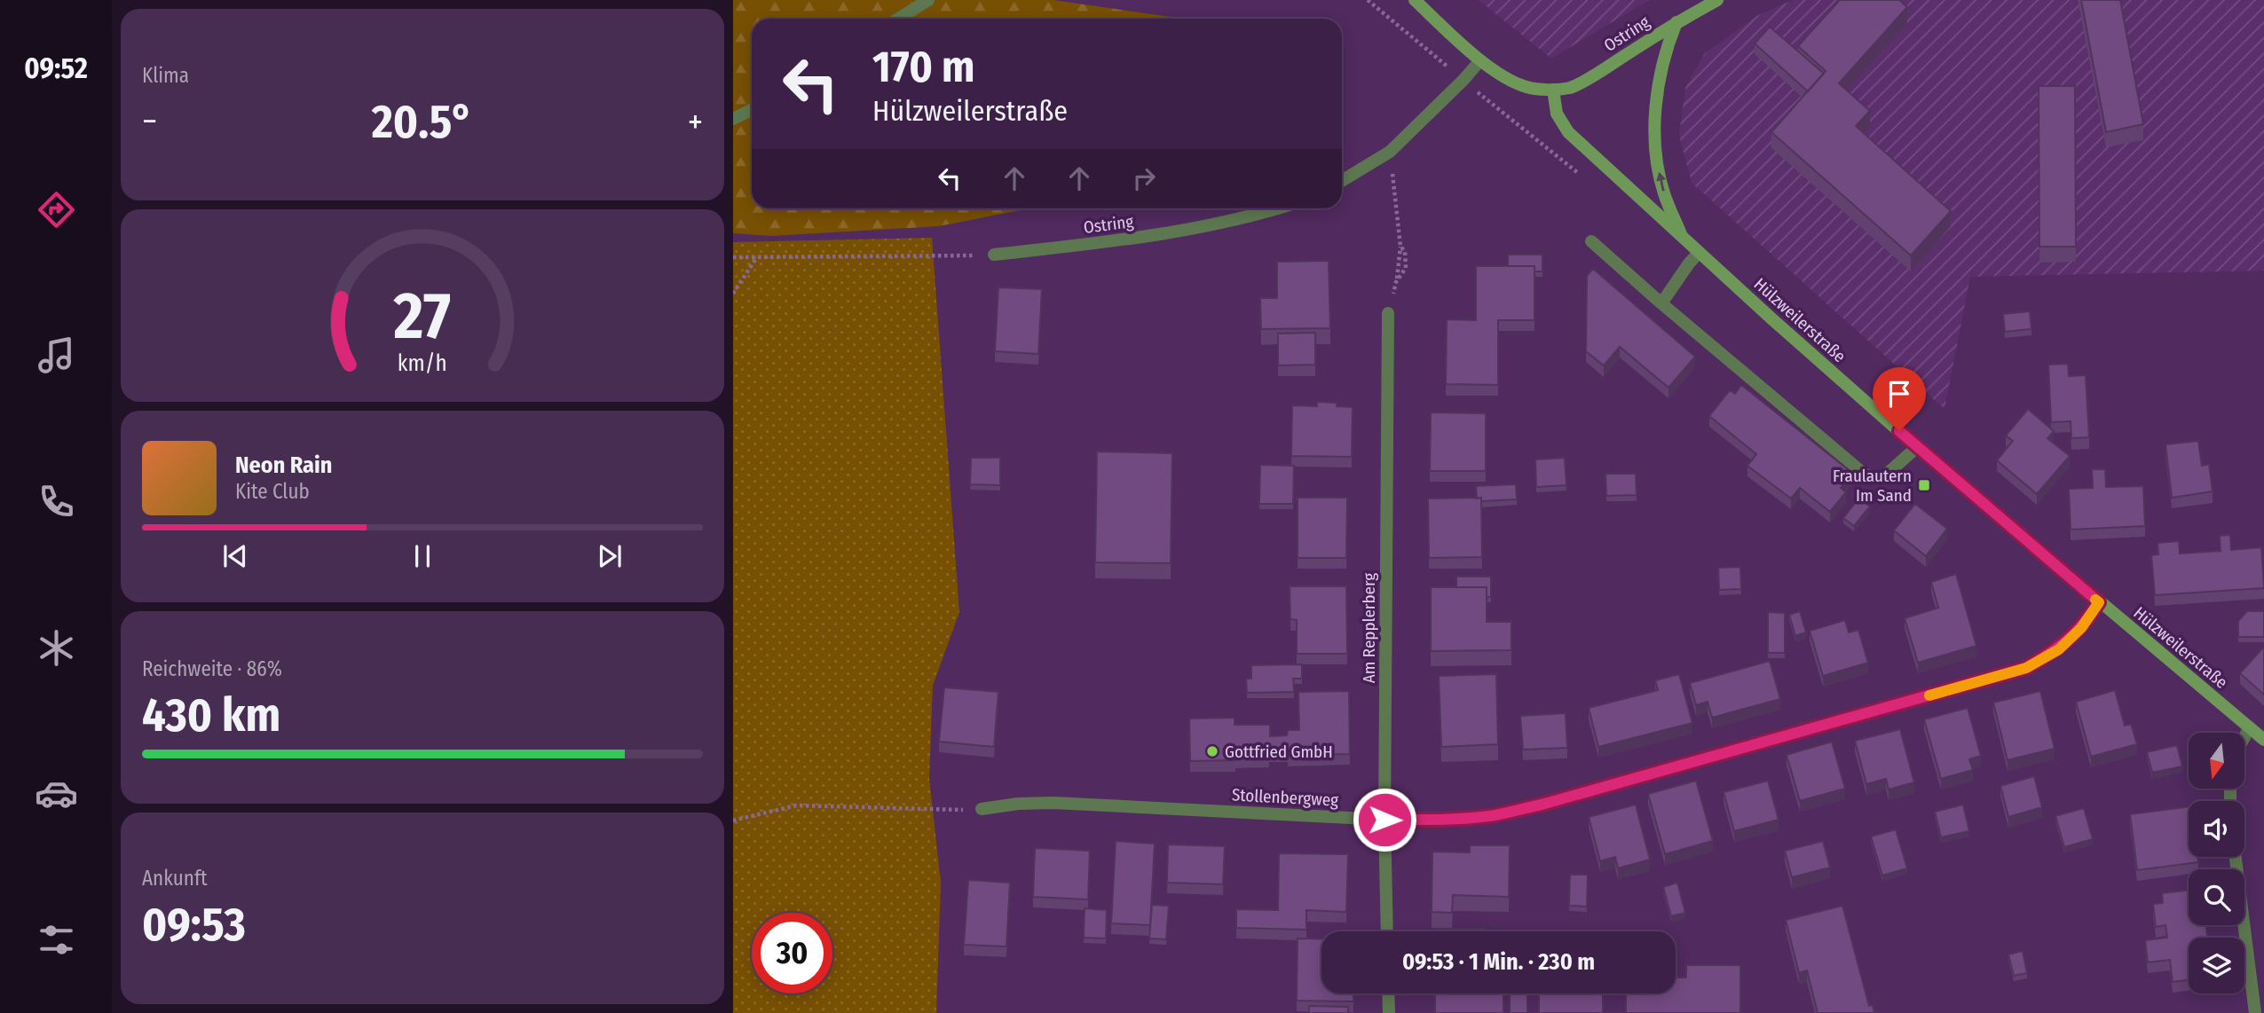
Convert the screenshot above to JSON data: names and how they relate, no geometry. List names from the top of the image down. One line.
{"streets":{"street":["Ostring","Hülzweilerstraße","Am Repplerberg","Stollenbergweg"]},"crossings":[["Ostring","Hülzweilerstraße"],["Hülzweilerstraße","Stollenbergweg"],["Am Repplerberg","Stollenbergweg"]],"places":{"transit":["Fraulautern Im Sand"],"other":["Gottfried GmbH"]},"north":"bottom","page":{"tabs":"09:52","tile":["Klima",["Reichweite · 86%","430 km"],["Ankunft","09:53"]],"turn":["170 m","Hülzweilerstraße"],"heat":["−","20.5°","+"],"song":["Neon Rain","Kite Club"],"limit":"30","trip":"09:53 · 1 Min. · 230 m","gauge":["27","km/h"]}}
